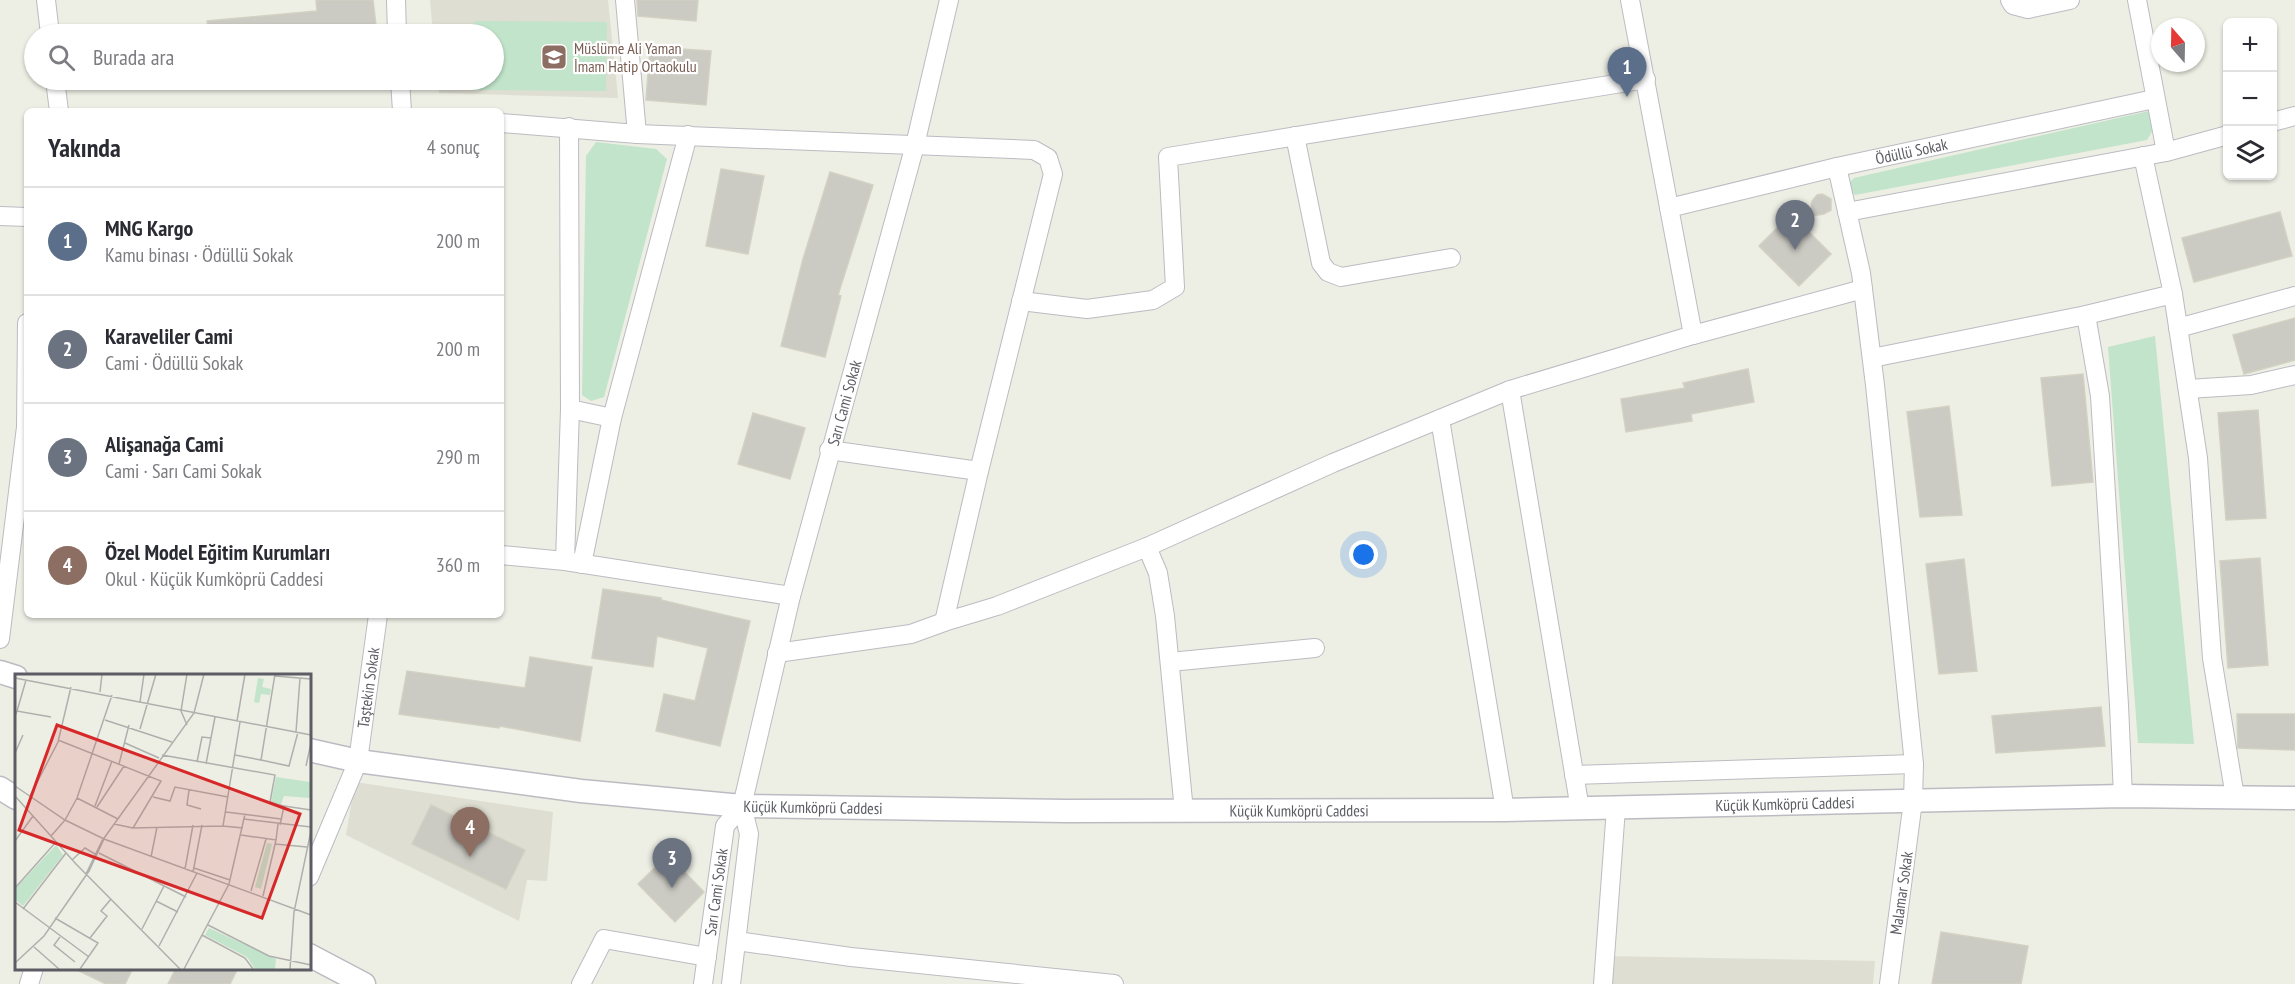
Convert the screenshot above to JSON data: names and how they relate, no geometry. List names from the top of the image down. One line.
{"streets":{"street":["Ödüllü Sokak","Sarı Cami Sokak","Taştekin Sokak","Küçük Kumköprü Caddesi","Malamar Sokak"]},"crossings":[["Ödüllü Sokak","Malamar Sokak"],["Sarı Cami Sokak","Küçük Kumköprü Caddesi"],["Taştekin Sokak","Küçük Kumköprü Caddesi"],["Küçük Kumköprü Caddesi","Malamar Sokak"]],"places":{"school or university":["Müslüme Ali Yaman İmam Hatip Ortaokulu"]},"north":"top","page":{"map_buttons":["+","−"],"search":"Burada ara","pins":["1","2","4","3"],"heading":["Yakında","4 sonuç"],"list":[{"mark":"1","name":"MNG Kargo","note":"Kamu binası · Ödüllü Sokak","value":"200 m"},{"mark":"2","name":"Karaveliler Cami","note":"Cami · Ödüllü Sokak","value":"200 m"},{"mark":"3","name":"Alişanağa Cami","note":"Cami · Sarı Cami Sokak","value":"290 m"},{"mark":"4","name":"Özel Model Eğitim Kurumları","note":"Okul · Küçük Kumköprü Caddesi","value":"360 m"}]}}
